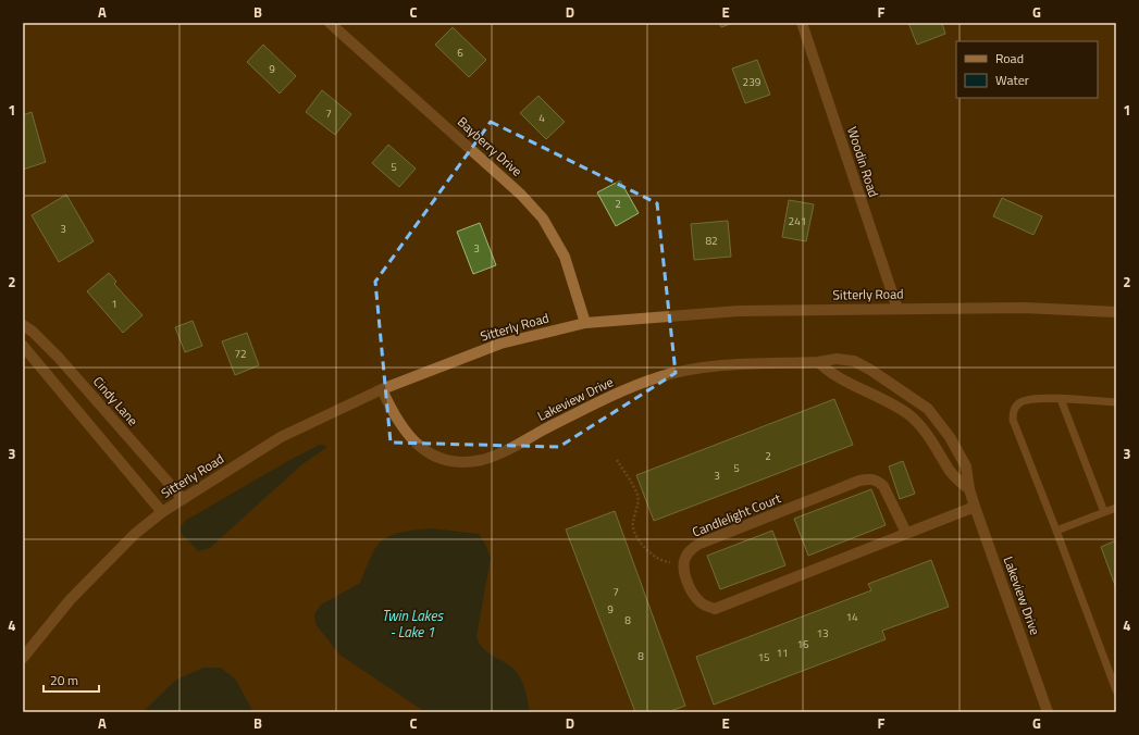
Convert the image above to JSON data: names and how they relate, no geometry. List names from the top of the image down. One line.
{"streets":{"street":["Bayberry Drive","Woodin Road","Sitterly Road","Lakeview Drive","Cindy Lane","Candlelight Court"]},"crossings":[["Bayberry Drive","Sitterly Road"],["Woodin Road","Sitterly Road"],["Sitterly Road","Lakeview Drive"],["Sitterly Road","Cindy Lane"]],"water":["Twin Lakes - Lake 1"],"house_numbers":["6","9","239","7","4","5","2","241","3","82","3","1","72","2","5","3","7","9","14","8","13","16","11","8","15"],"legend":["Road","Water"],"scale_bar":"20 m","grid":{"columns":["A","B","C","D","E","F","G"],"rows":["1","2","3","4"]}}
